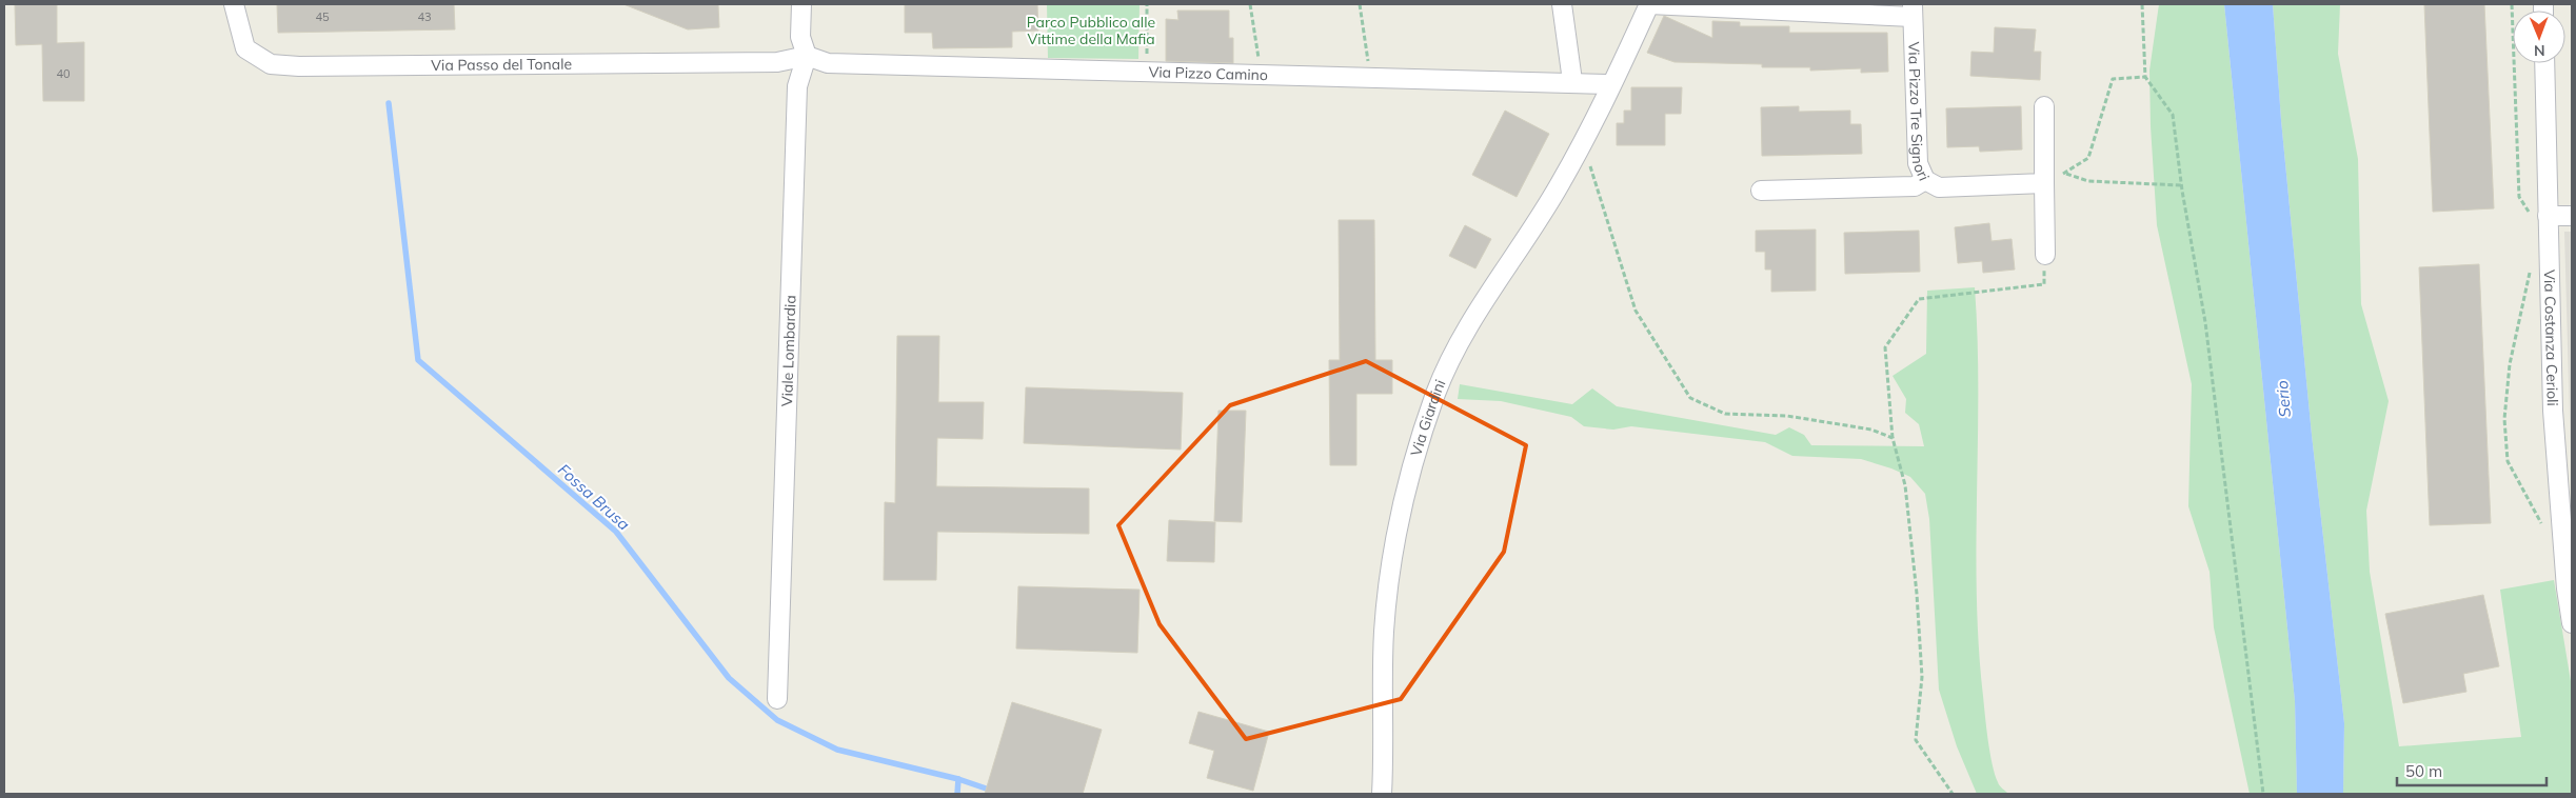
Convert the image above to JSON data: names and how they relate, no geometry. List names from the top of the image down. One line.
{"streets":{"street":["Via Passo del Tonale","Via Pizzo Camino","Via Pizzo Tre Signori","Via Costanza Cerioli","Viale Lombardia","Via Giardini"]},"crossings":[["Via Passo del Tonale","Via Pizzo Camino"],["Via Passo del Tonale","Viale Lombardia"],["Via Pizzo Camino","Viale Lombardia"],["Via Pizzo Camino","Via Giardini"]],"water":["Serio","Fossa Brusa"],"parks":["Parco Pubblico alle Vittime della Mafia"],"house_numbers":["45","43","40"],"scale_bar":"50 m","north":"bottom"}
